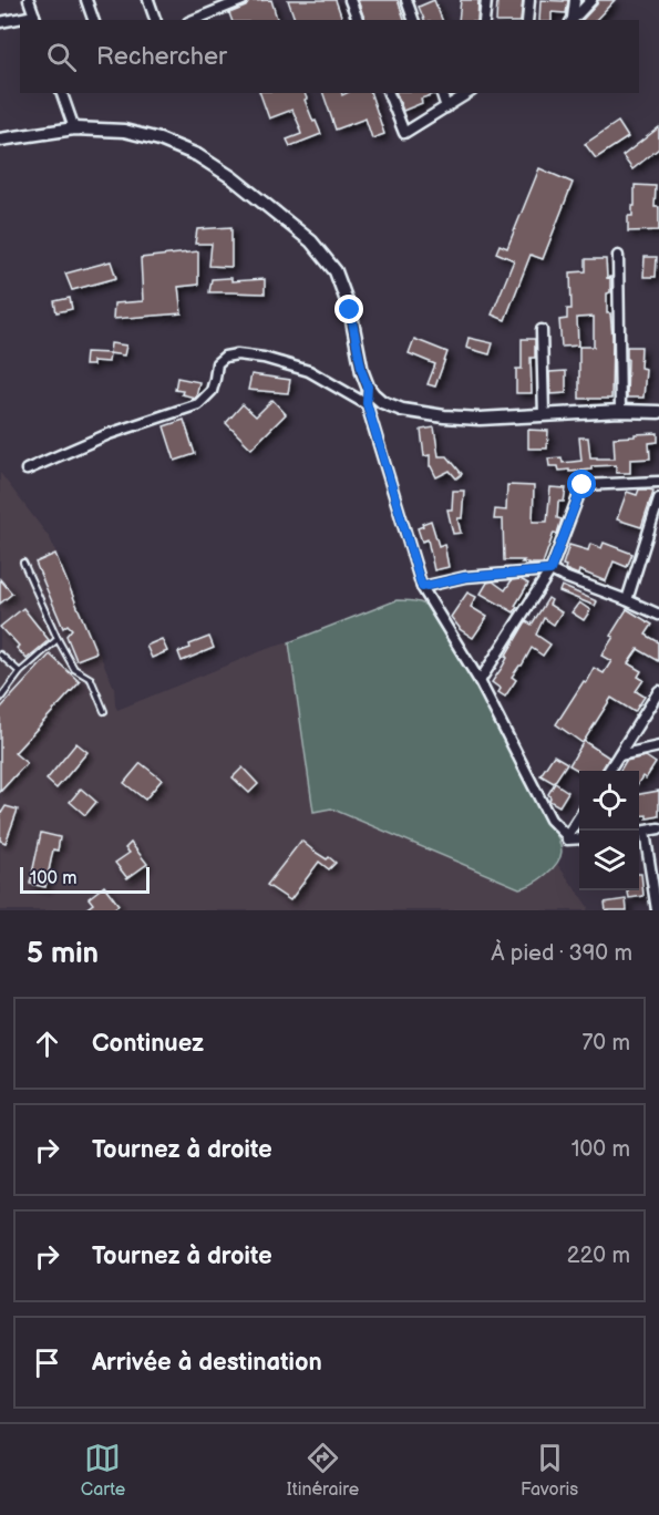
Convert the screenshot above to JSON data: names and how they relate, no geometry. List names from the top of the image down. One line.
{"scale_bar":"100 m","page":{"search":"Rechercher","scale":"100 m","heading":["5 min","À pied · 390 m"],"list":[["Continuez","70 m"],["Tournez à droite","100 m"],["Tournez à droite","220 m"],"Arrivée à destination"],"nav":["Carte","Itinéraire","Favoris"]}}
